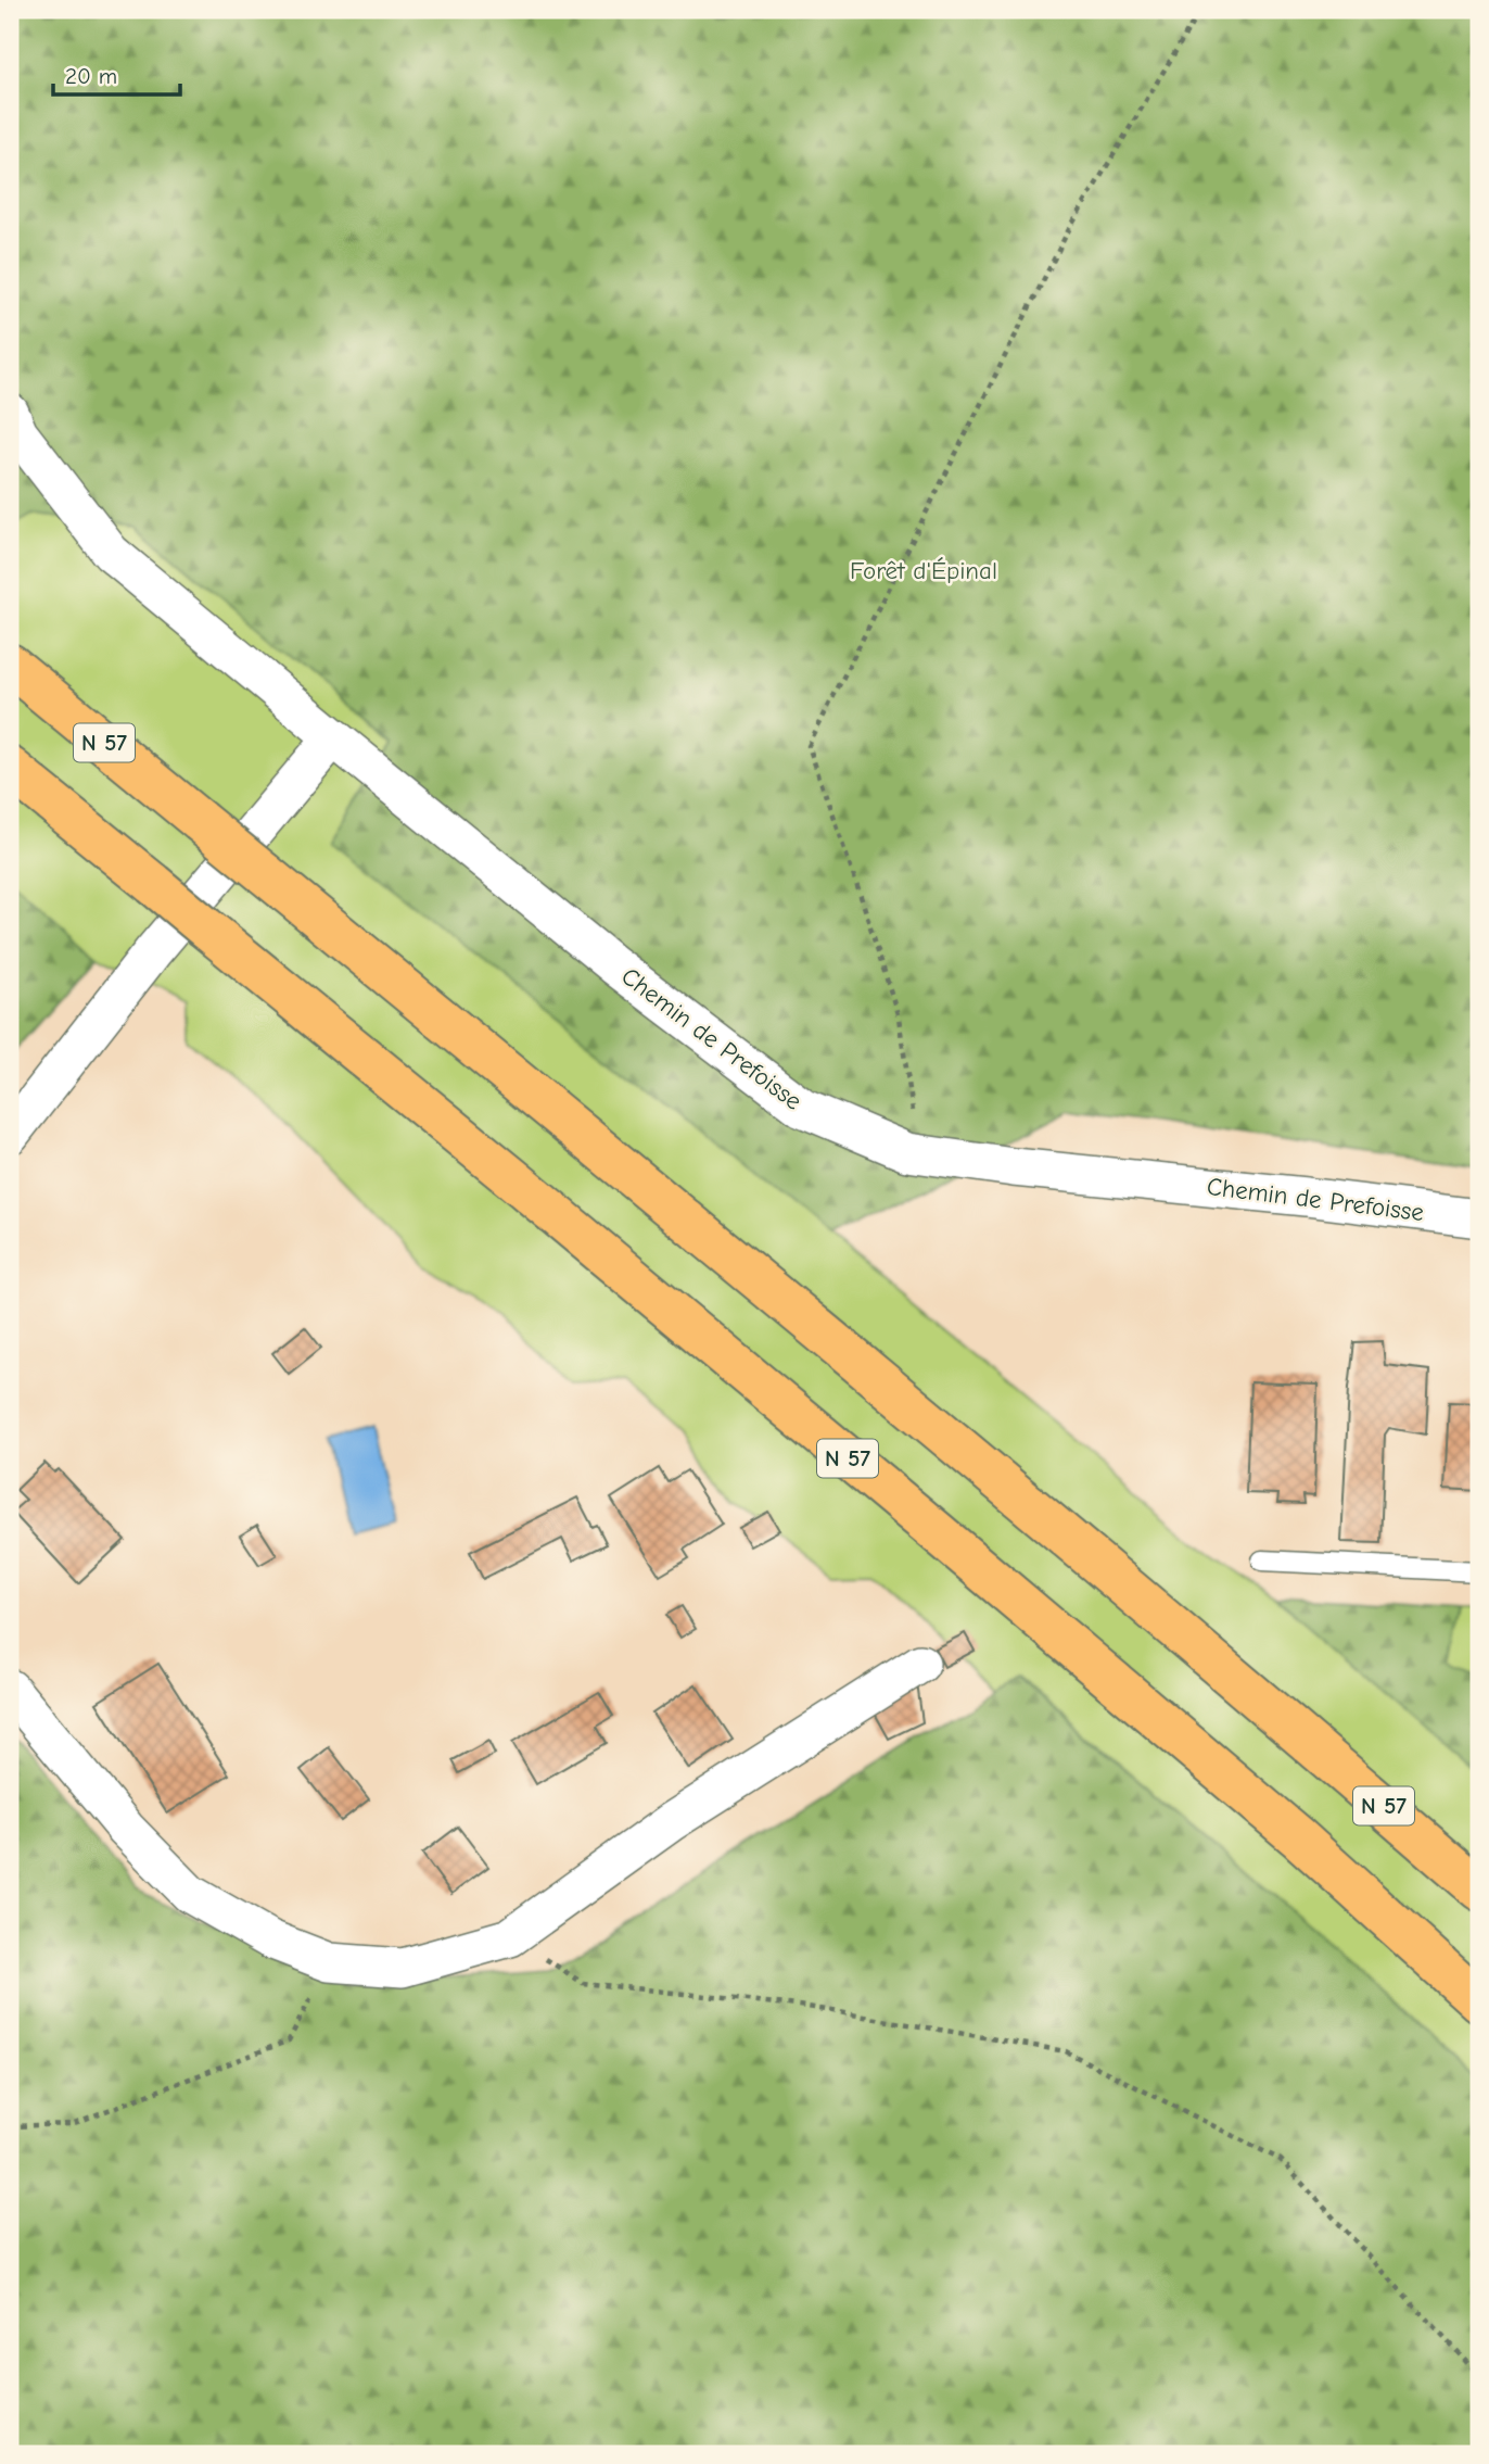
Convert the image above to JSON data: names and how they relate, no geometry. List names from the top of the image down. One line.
{"streets":{"highway":["N 57"],"street":["Chemin de Prefoisse"]},"parks":["Forêt d'Épinal"],"scale_bar":"20 m"}
